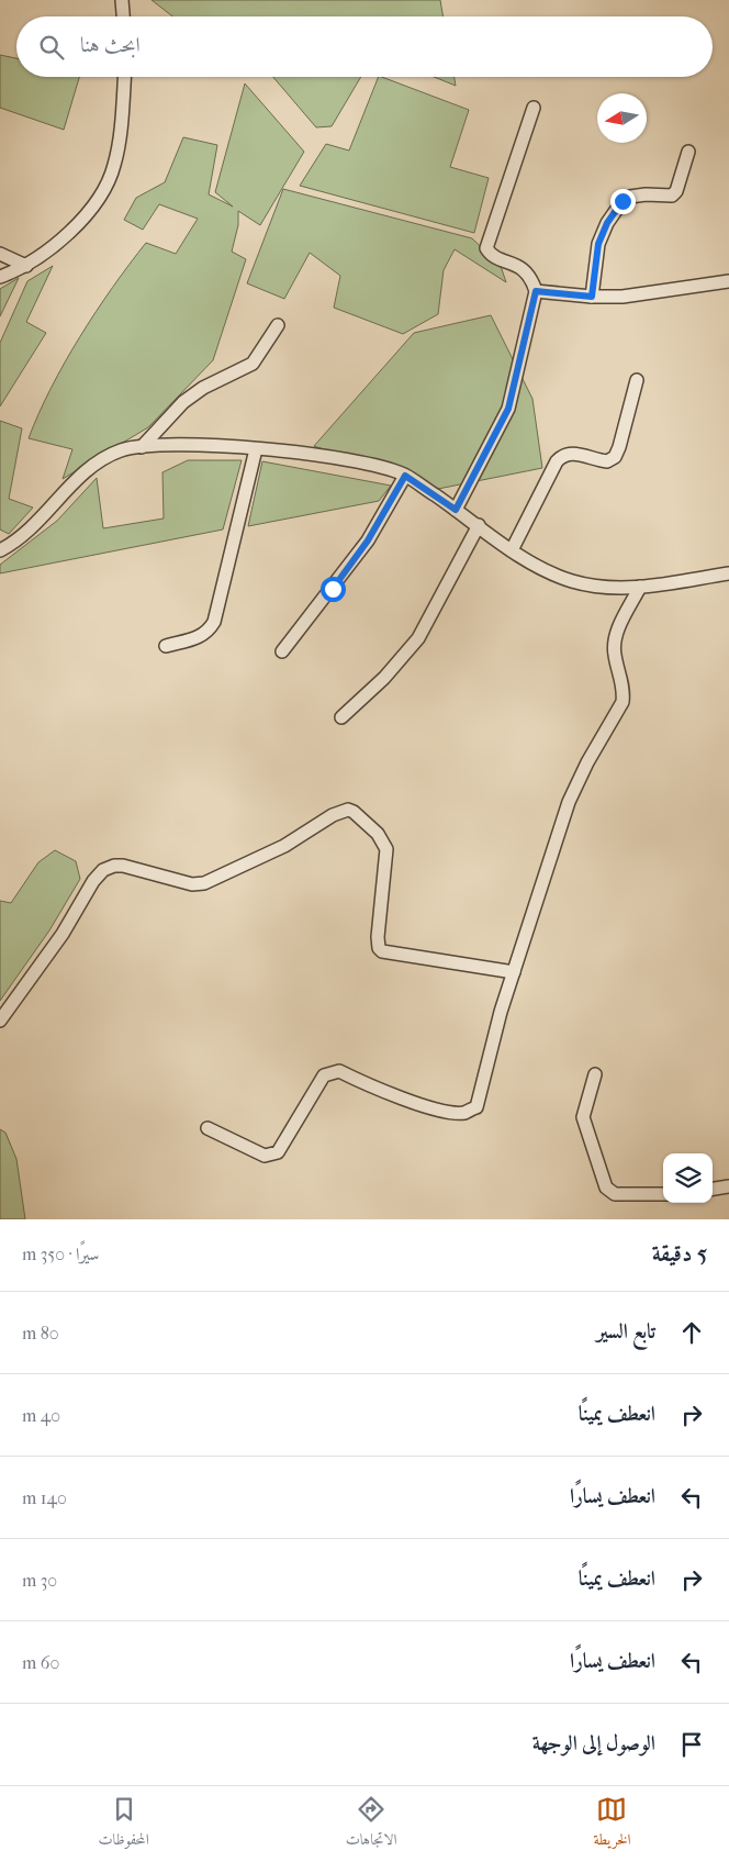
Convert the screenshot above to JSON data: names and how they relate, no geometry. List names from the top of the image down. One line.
{"north":"left","page":{"search":"ابحث هنا","heading":["5 دقيقة","سيرًا · 350 m"],"list":[["تابع السير","80 m"],["انعطف يمينًا","40 m"],["انعطف يسارًا","140 m"],["انعطف يمينًا","30 m"],["انعطف يسارًا","60 m"],"الوصول إلى الوجهة"],"nav":["الخريطة","الاتجاهات","المحفوظات"]}}
